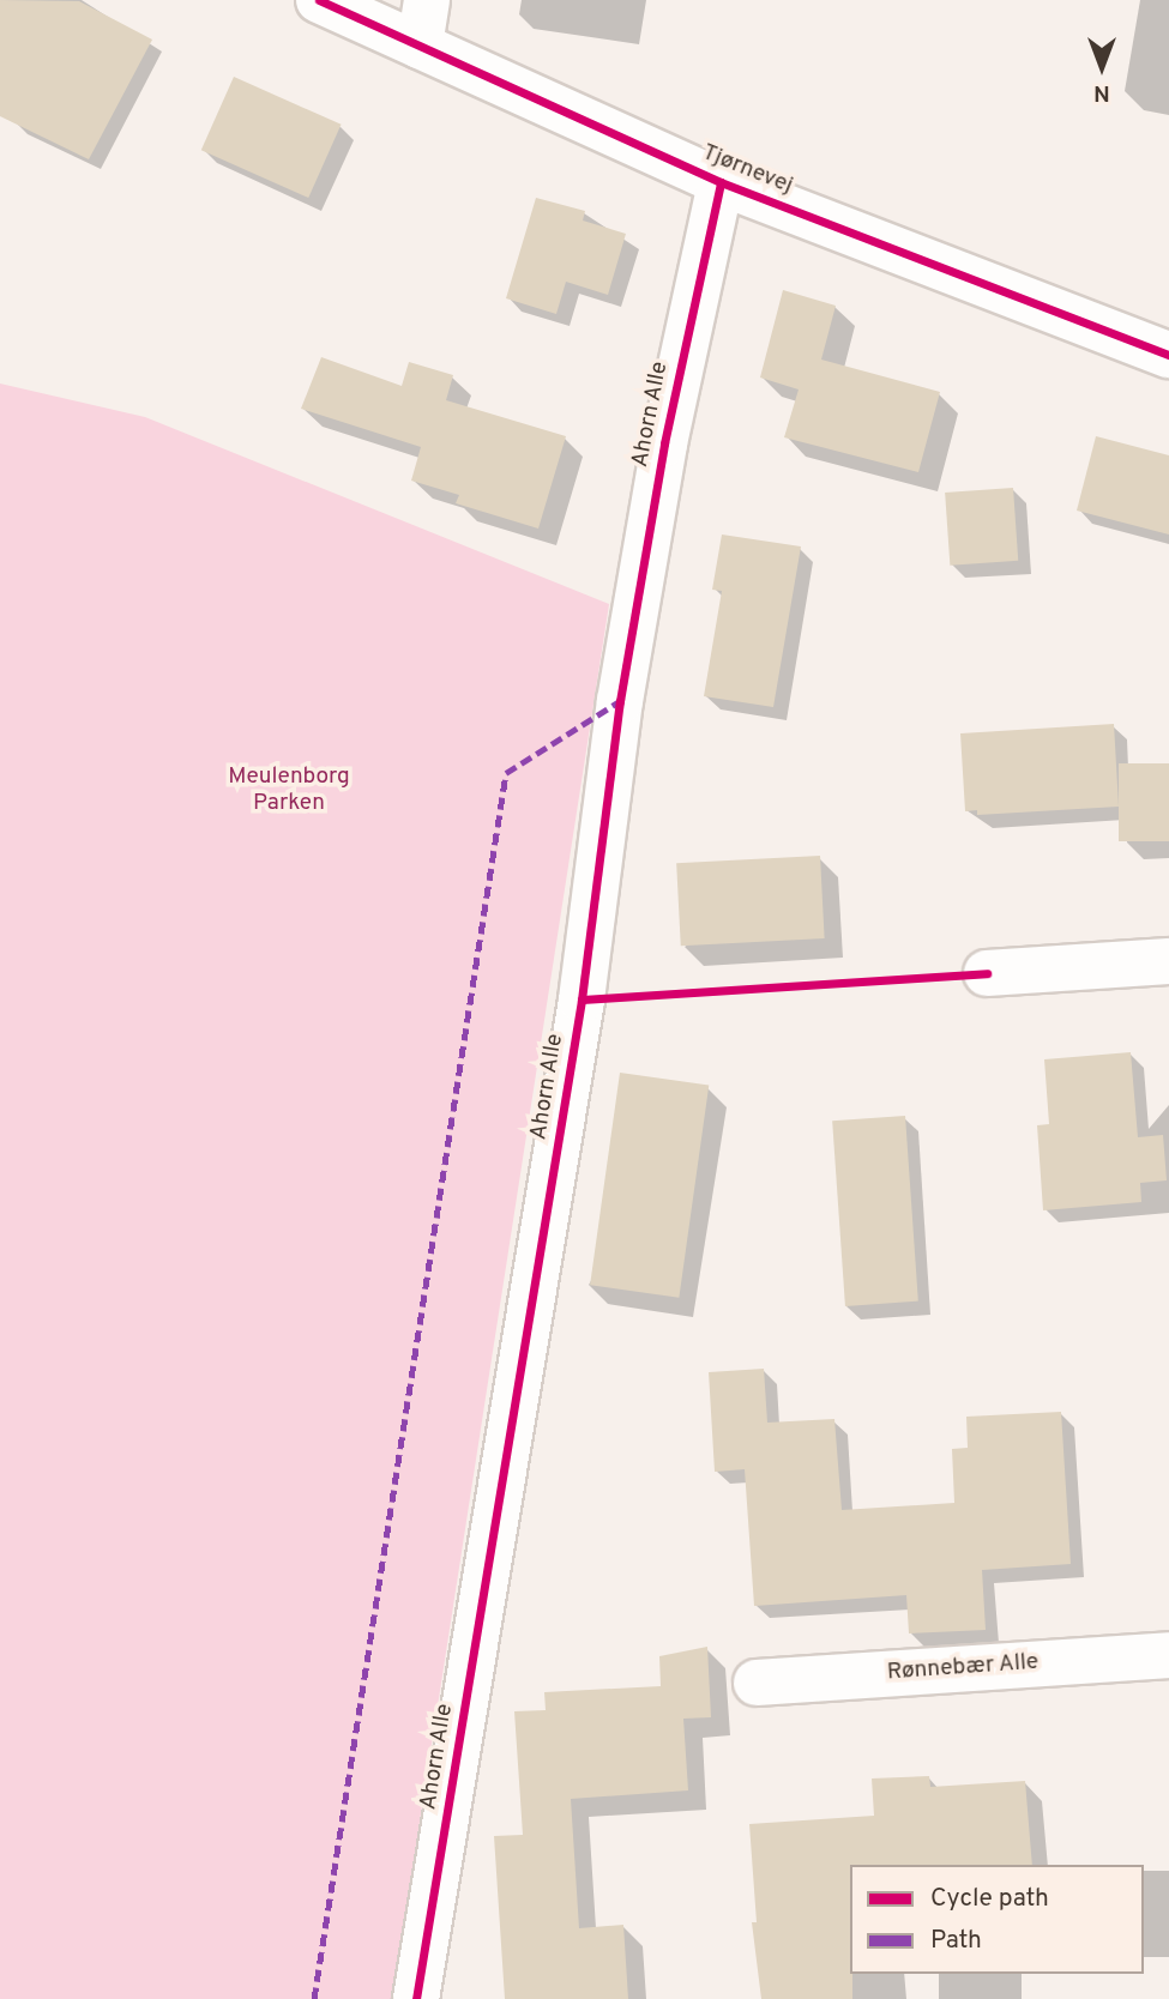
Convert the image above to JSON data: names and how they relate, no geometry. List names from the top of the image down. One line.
{"streets":{"street":["Tjørnevej","Ahorn Alle","Rønnebær Alle"]},"crossings":[["Tjørnevej","Ahorn Alle"]],"parks":["Meulenborg Parken"],"legend":["Cycle path","Path"],"north":"bottom"}
